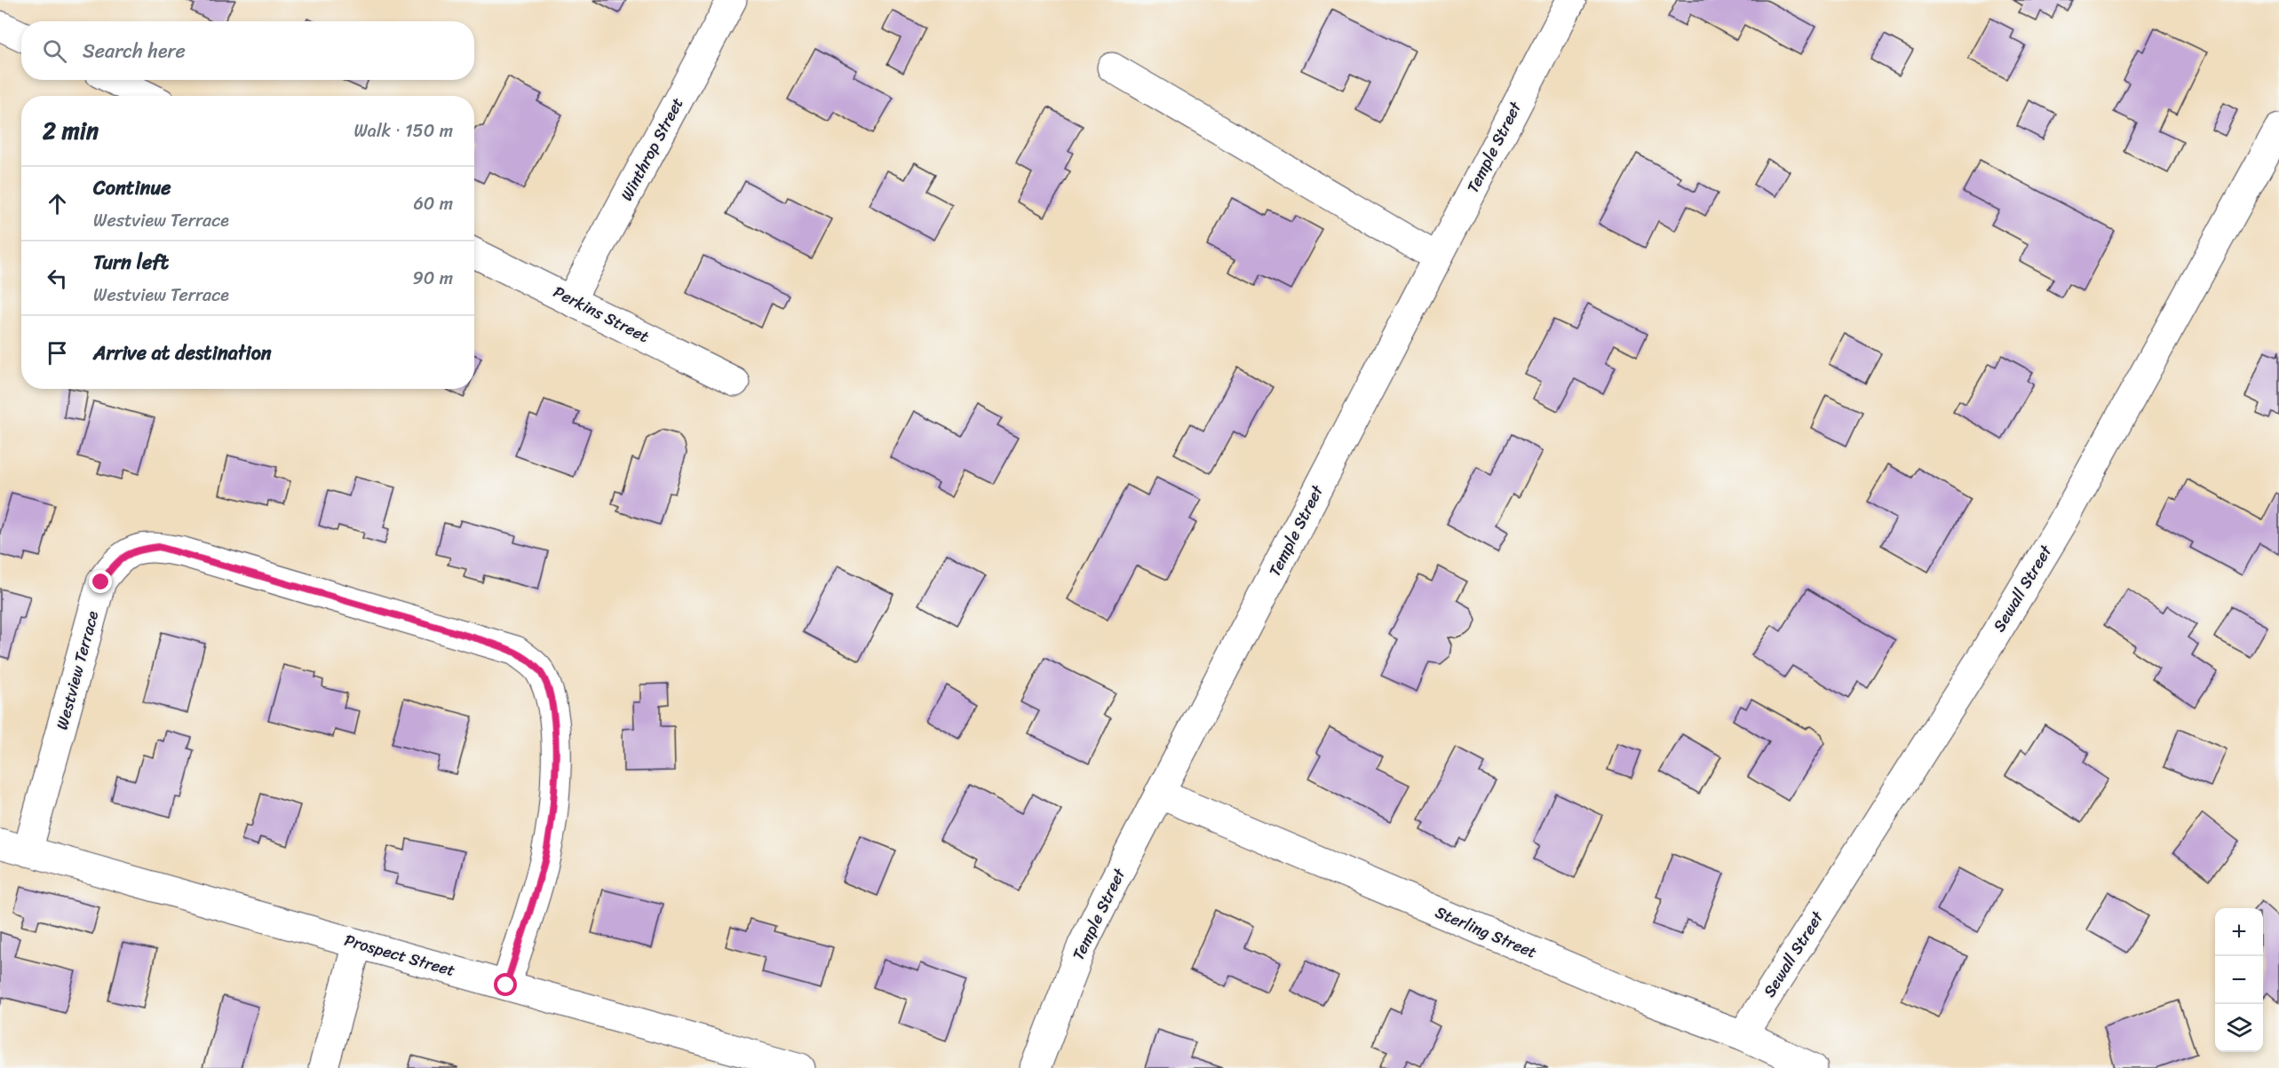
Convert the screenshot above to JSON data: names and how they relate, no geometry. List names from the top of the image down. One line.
{"streets":{"street":["Temple Street","Winthrop Street","Perkins Street","Sewall Street","Westview Terrace","Sterling Street","Prospect Street"]},"crossings":[["Temple Street","Sterling Street"],["Winthrop Street","Perkins Street"],["Sewall Street","Sterling Street"],["Westview Terrace","Prospect Street"]],"page":{"search":"Search here","heading":["2 min","Walk · 150 m"],"list":[["Continue","Westview Terrace","60 m"],["Turn left","Westview Terrace","90 m"],"Arrive at destination"],"map_buttons":["+","−"]}}
